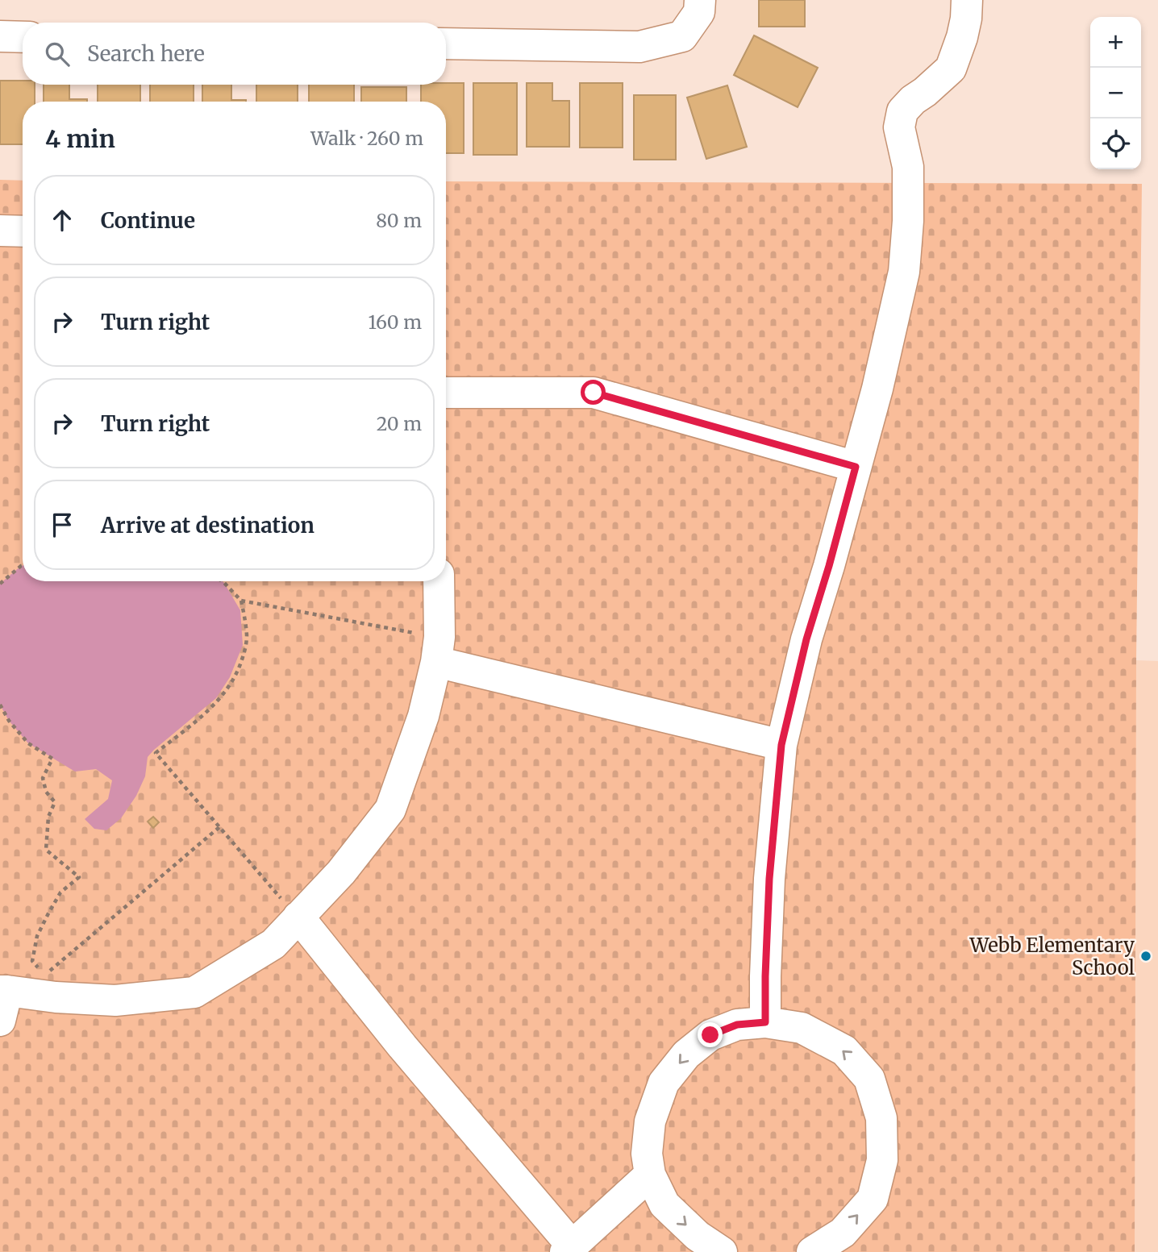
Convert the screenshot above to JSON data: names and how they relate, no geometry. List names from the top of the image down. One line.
{"places":["Webb Elementary School"],"page":{"map_buttons":["+","−"],"search":"Search here","heading":["4 min","Walk · 260 m"],"list":[["Continue","80 m"],["Turn right","160 m"],["Turn right","20 m"],"Arrive at destination"]}}
